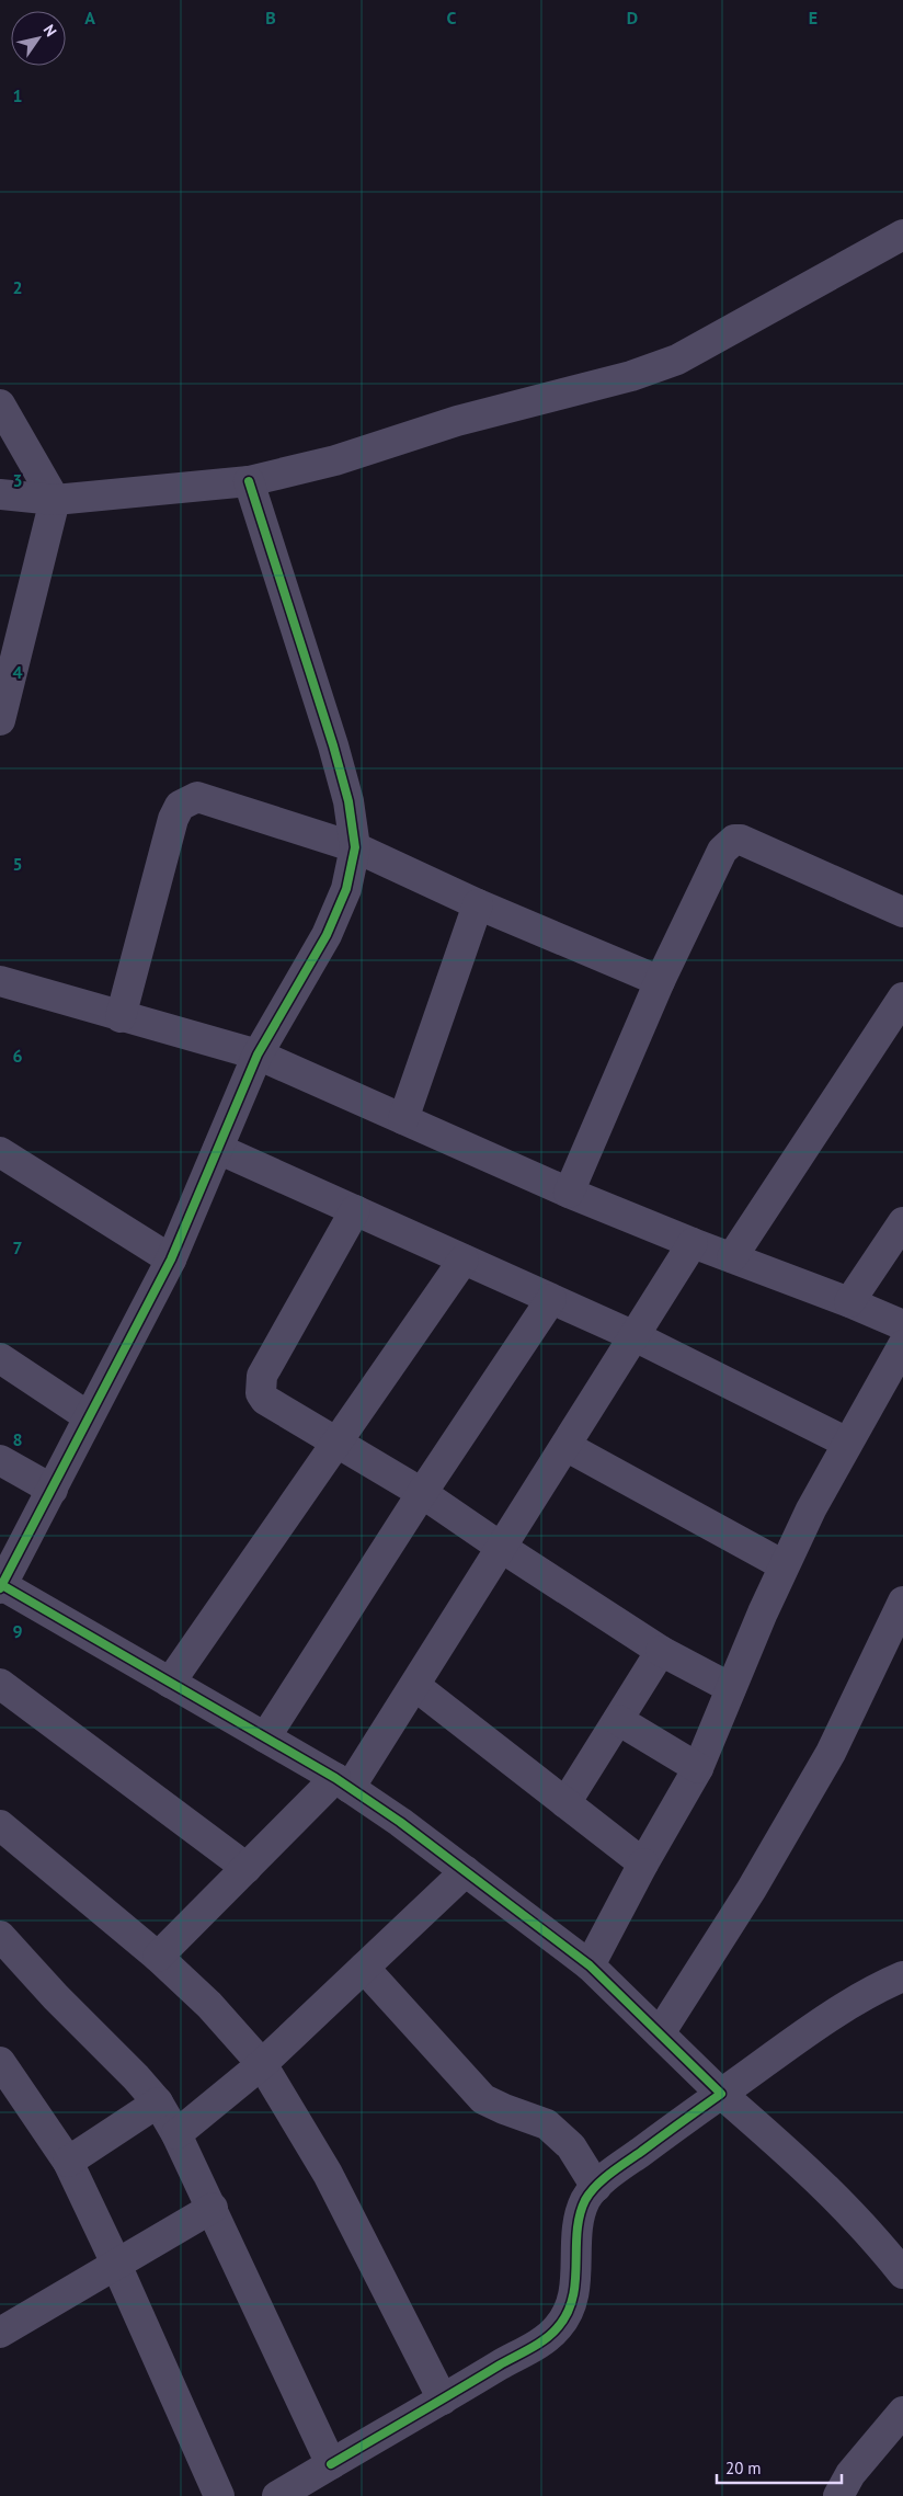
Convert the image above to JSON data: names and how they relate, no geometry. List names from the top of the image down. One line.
{"scale_bar":"20 m","north":"top right","grid":{"columns":["A","B","C","D","E"],"rows":["1","2","3","4","5","6","7","8","9"]}}
